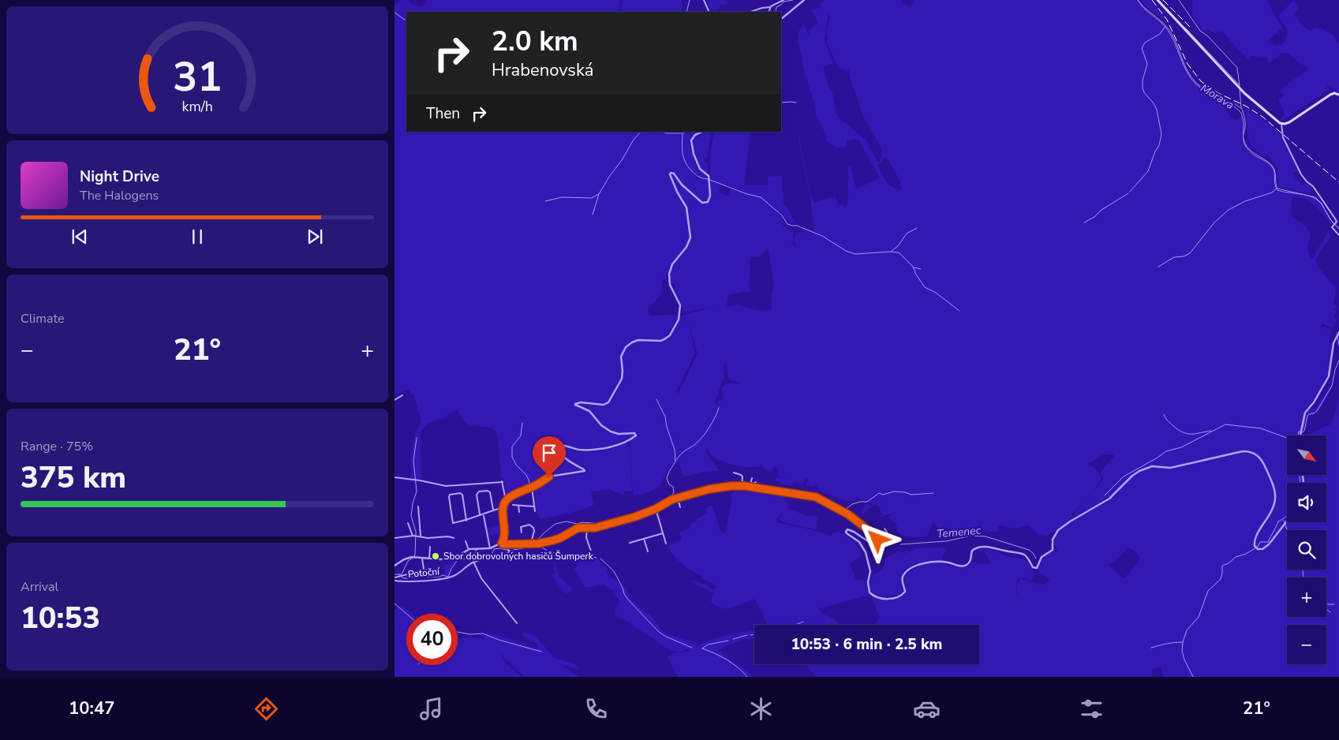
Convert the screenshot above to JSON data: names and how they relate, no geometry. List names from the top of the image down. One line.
{"streets":{"street":["Potoční"]},"water":["Morava","Temenec"],"places":["Sbor dobrovolných hasičů Šumperk"],"north":"bottom right","page":{"turn":["2.0 km","Hrabenovská"],"then":"Then","song":["Night Drive","The Halogens"],"tile":["Climate",["Range · 75%","375 km"],["Arrival","10:53"]],"heat":["−","21°","+"],"map_buttons":["+","−"],"limit":"40","trip":"10:53 · 6 min · 2.5 km","tabs":["10:47","21°"],"gauge":["31","km/h"]}}
